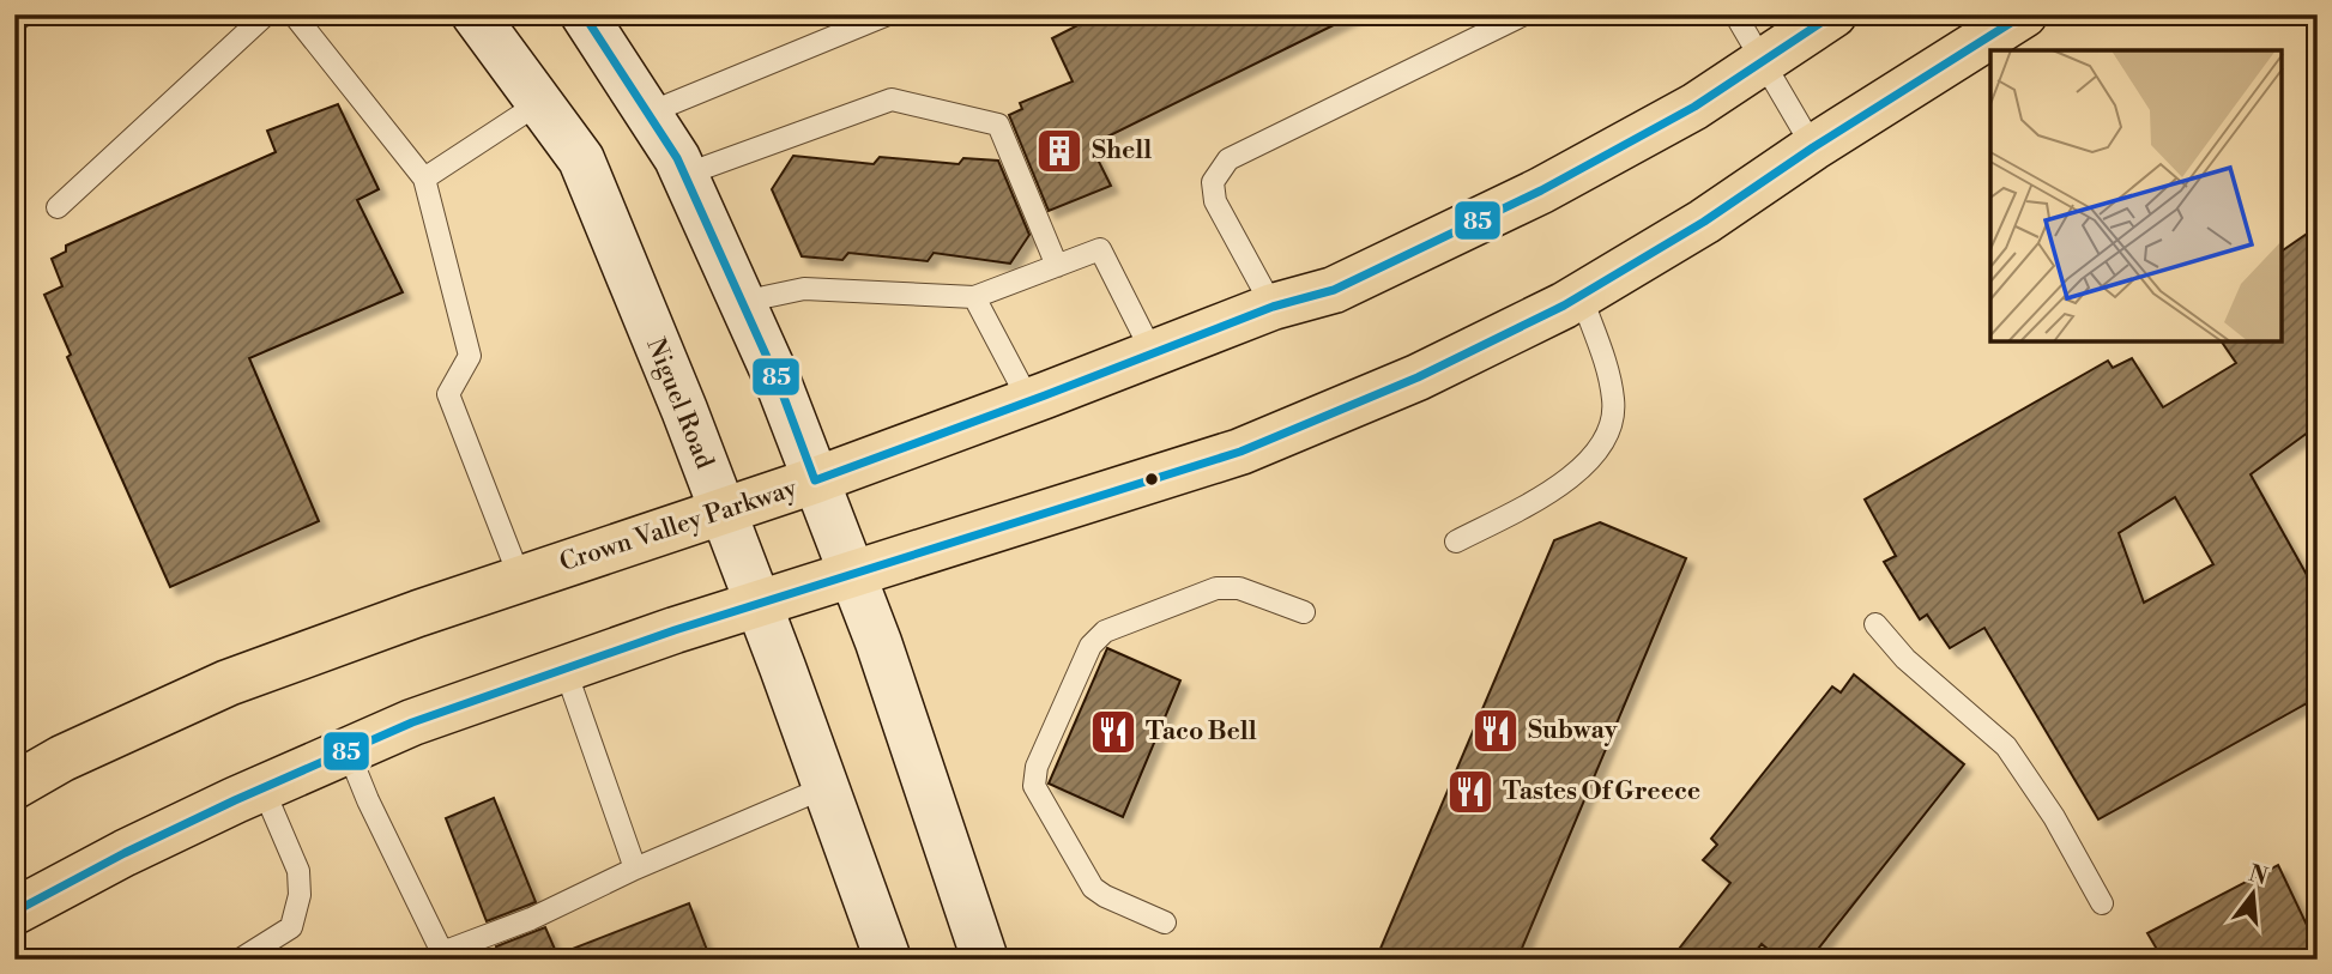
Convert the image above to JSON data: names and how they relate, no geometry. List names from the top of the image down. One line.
{"streets":{"main road":["Niguel Road","Crown Valley Parkway"]},"crossings":[["Niguel Road","Crown Valley Parkway"]],"places":{"building":["Shell"],"restaurant":["Subway","Taco Bell","Tastes Of Greece"]},"lines":["transit line 85"],"north":"top"}
